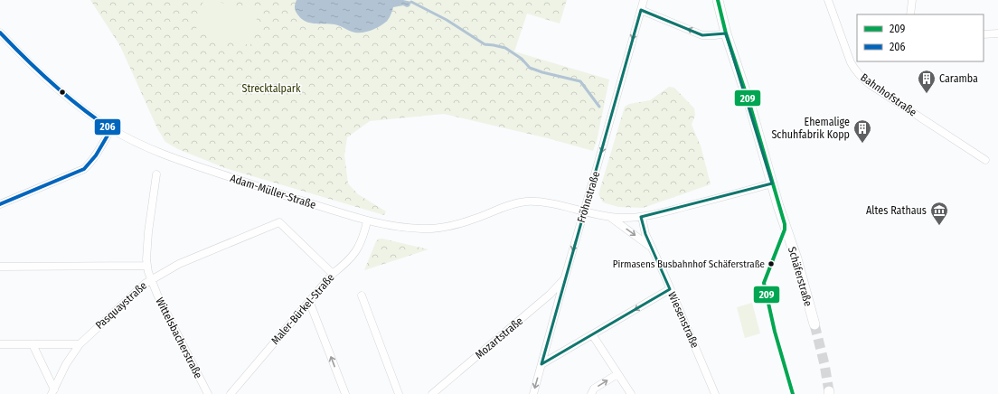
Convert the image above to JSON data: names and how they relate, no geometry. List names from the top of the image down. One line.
{"streets":{"main road":["Schäferstraße"],"street":["Bahnhofstraße","Adam-Müller-Straße","Fröhnstraße","Pasquaystraße","Maler-Bürkel-Straße","Wiesenstraße","Wittelsbacherstraße","Mozartstraße"]},"crossings":[["Adam-Müller-Straße","Fröhnstraße"],["Adam-Müller-Straße","Maler-Bürkel-Straße"],["Adam-Müller-Straße","Wiesenstraße"],["Fröhnstraße","Wiesenstraße"],["Fröhnstraße","Mozartstraße"],["Pasquaystraße","Maler-Bürkel-Straße"],["Pasquaystraße","Wittelsbacherstraße"]],"one_way":["Fröhnstraße"],"parks":["Strecktalpark"],"places":{"building":["Caramba","Ehemalige Schuhfabrik Kopp"],"museum":["Altes Rathaus"],"other":["Pirmasens Busbahnhof Schäferstraße"]},"lines":["transit line 209","transit line 206"],"legend":["209","206"]}
